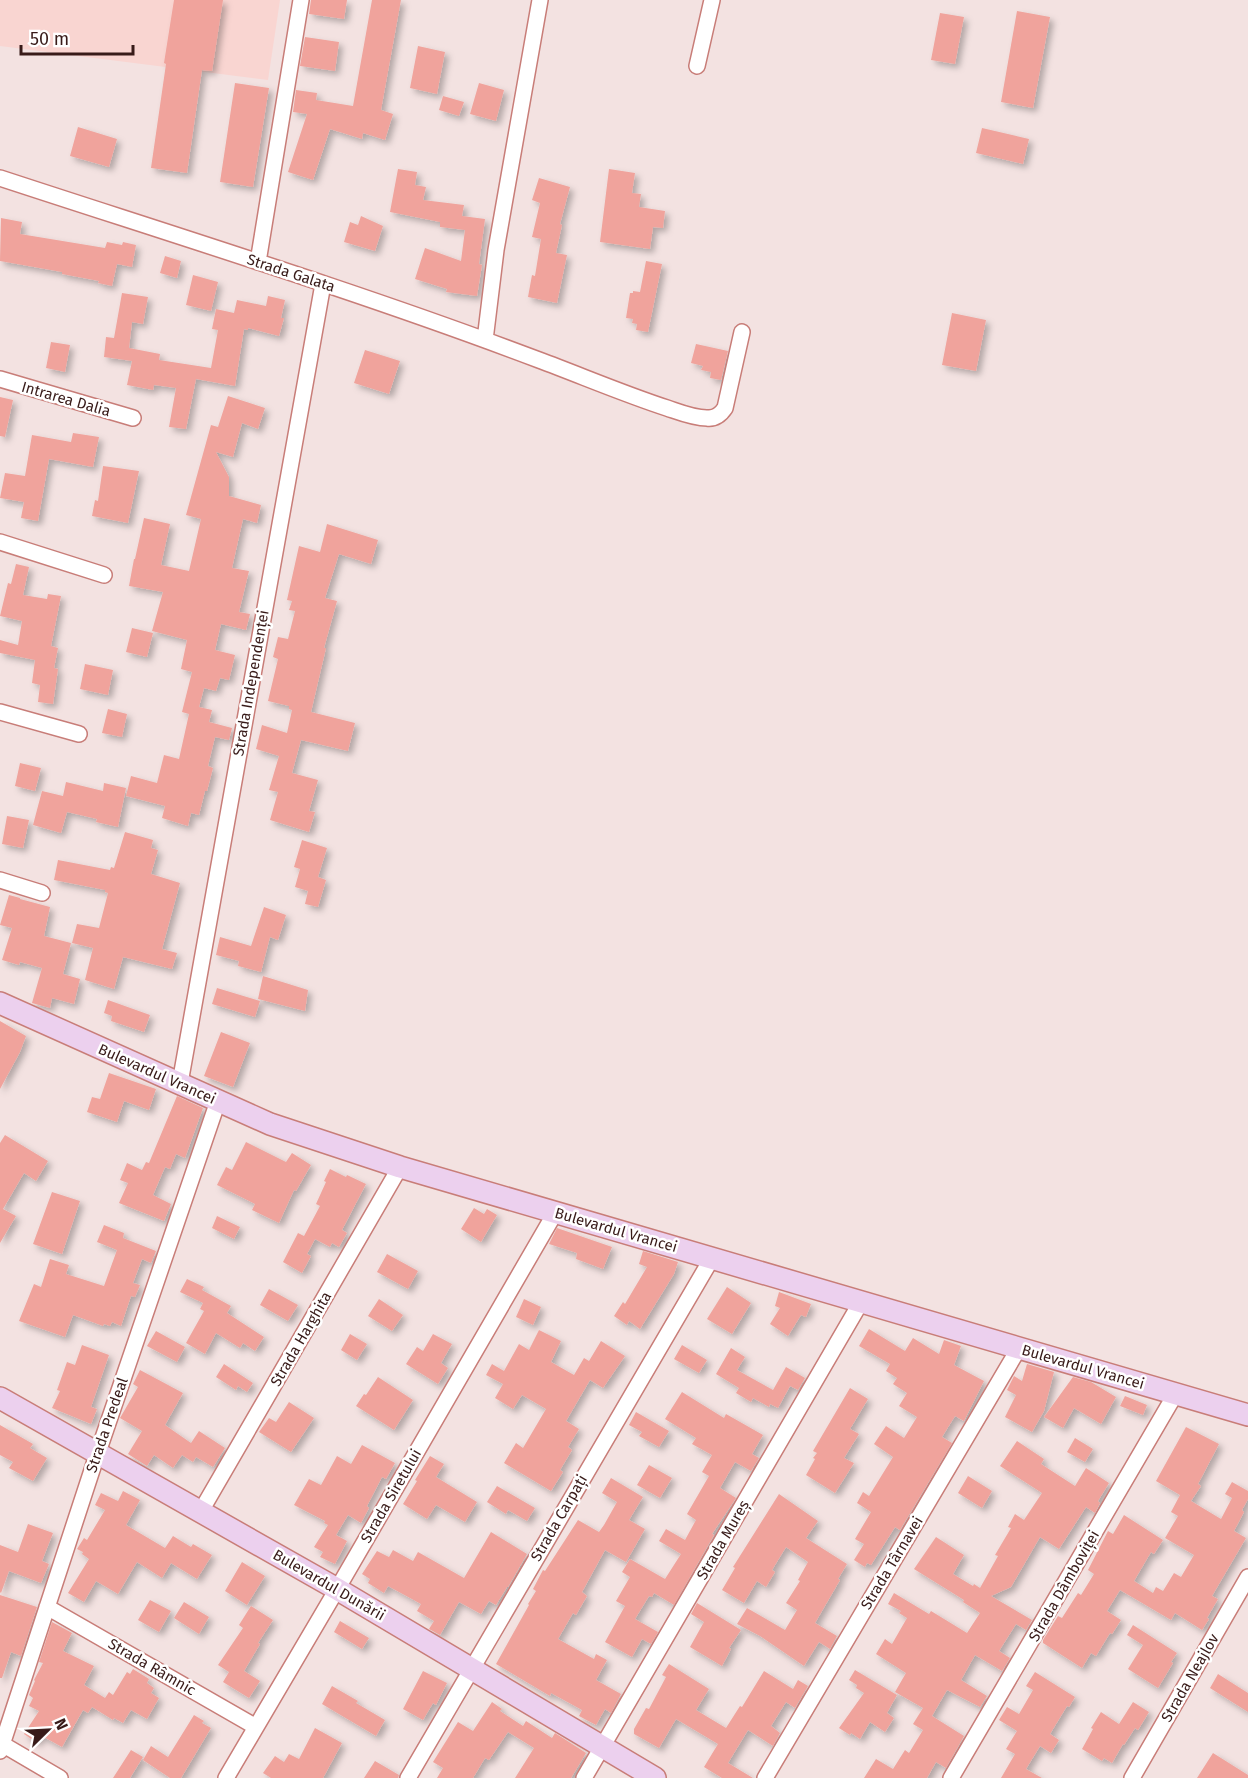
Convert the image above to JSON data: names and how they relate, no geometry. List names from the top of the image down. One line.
{"streets":{"street":["Strada Galata","Intrarea Dalia","Strada Independenței","Bulevardul Vrancei","Strada Harghita","Strada Predeal","Strada Siretului","Strada Carpați","Strada Mureș","Strada Târnavei","Bulevardul Dunării","Strada Dâmboviței","Strada Râmnic","Strada Neajlov"]},"crossings":[["Strada Galata","Strada Independenței"],["Strada Independenței","Bulevardul Vrancei"],["Bulevardul Vrancei","Strada Harghita"],["Bulevardul Vrancei","Strada Predeal"],["Bulevardul Vrancei","Strada Siretului"],["Bulevardul Vrancei","Strada Carpați"],["Bulevardul Vrancei","Strada Mureș"],["Bulevardul Vrancei","Strada Târnavei"],["Bulevardul Vrancei","Strada Dâmboviței"],["Strada Harghita","Bulevardul Dunării"],["Strada Predeal","Bulevardul Dunării"],["Strada Predeal","Strada Râmnic"],["Strada Siretului","Bulevardul Dunării"],["Strada Siretului","Strada Râmnic"],["Strada Carpați","Bulevardul Dunării"],["Strada Mureș","Bulevardul Dunării"]],"scale_bar":"50 m","north":"top right"}
